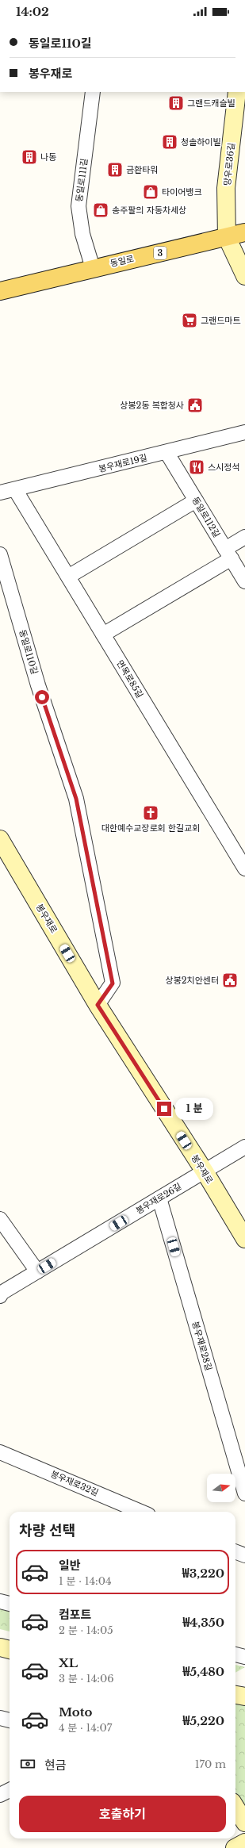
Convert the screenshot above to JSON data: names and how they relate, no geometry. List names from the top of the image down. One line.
{"streets":{"main road":["3","동일로"],"street":["망우로36길","동일로111길","봉우재로19길","동일로112길","동일로110길","면목로85길","봉우재로","봉우재로26길","봉우재로28길","봉우재로32길"]},"crossings":[["망우로36길","동일로"],["동일로111길","동일로"],["봉우재로19길","동일로112길"],["봉우재로19길","면목로85길"],["동일로110길","봉우재로"],["봉우재로","봉우재로26길"],["봉우재로26길","봉우재로28길"]],"places":{"building":["그랜드캐슬빌","청솔하이빌","나동","금환타워"],"shop":["타이어뱅크","송주팔의 자동차세상"],"supermarket":["그랜드마트"],"public building":["상봉2동 복합청사","상봉2치안센터"],"restaurant":["스시정석"],"church":["대한예수교장로회 한길교회"]},"north":"right","page":{"status":"14:02","banner":["동일로110길","봉우재로"],"bubble":"1 분","heading":"차량 선택","list":[{"name":"일반","note":"1 분 · 14:04","value":"₩3,220"},{"name":"컴포트","note":"2 분 · 14:05","value":"₩4,350"},{"name":"XL","note":"3 분 · 14:06","value":"₩5,480"},{"name":"Moto","note":"4 분 · 14:07","value":"₩5,220"}],"pay":["현금","170 m"],"buttons":"호출하기"}}
